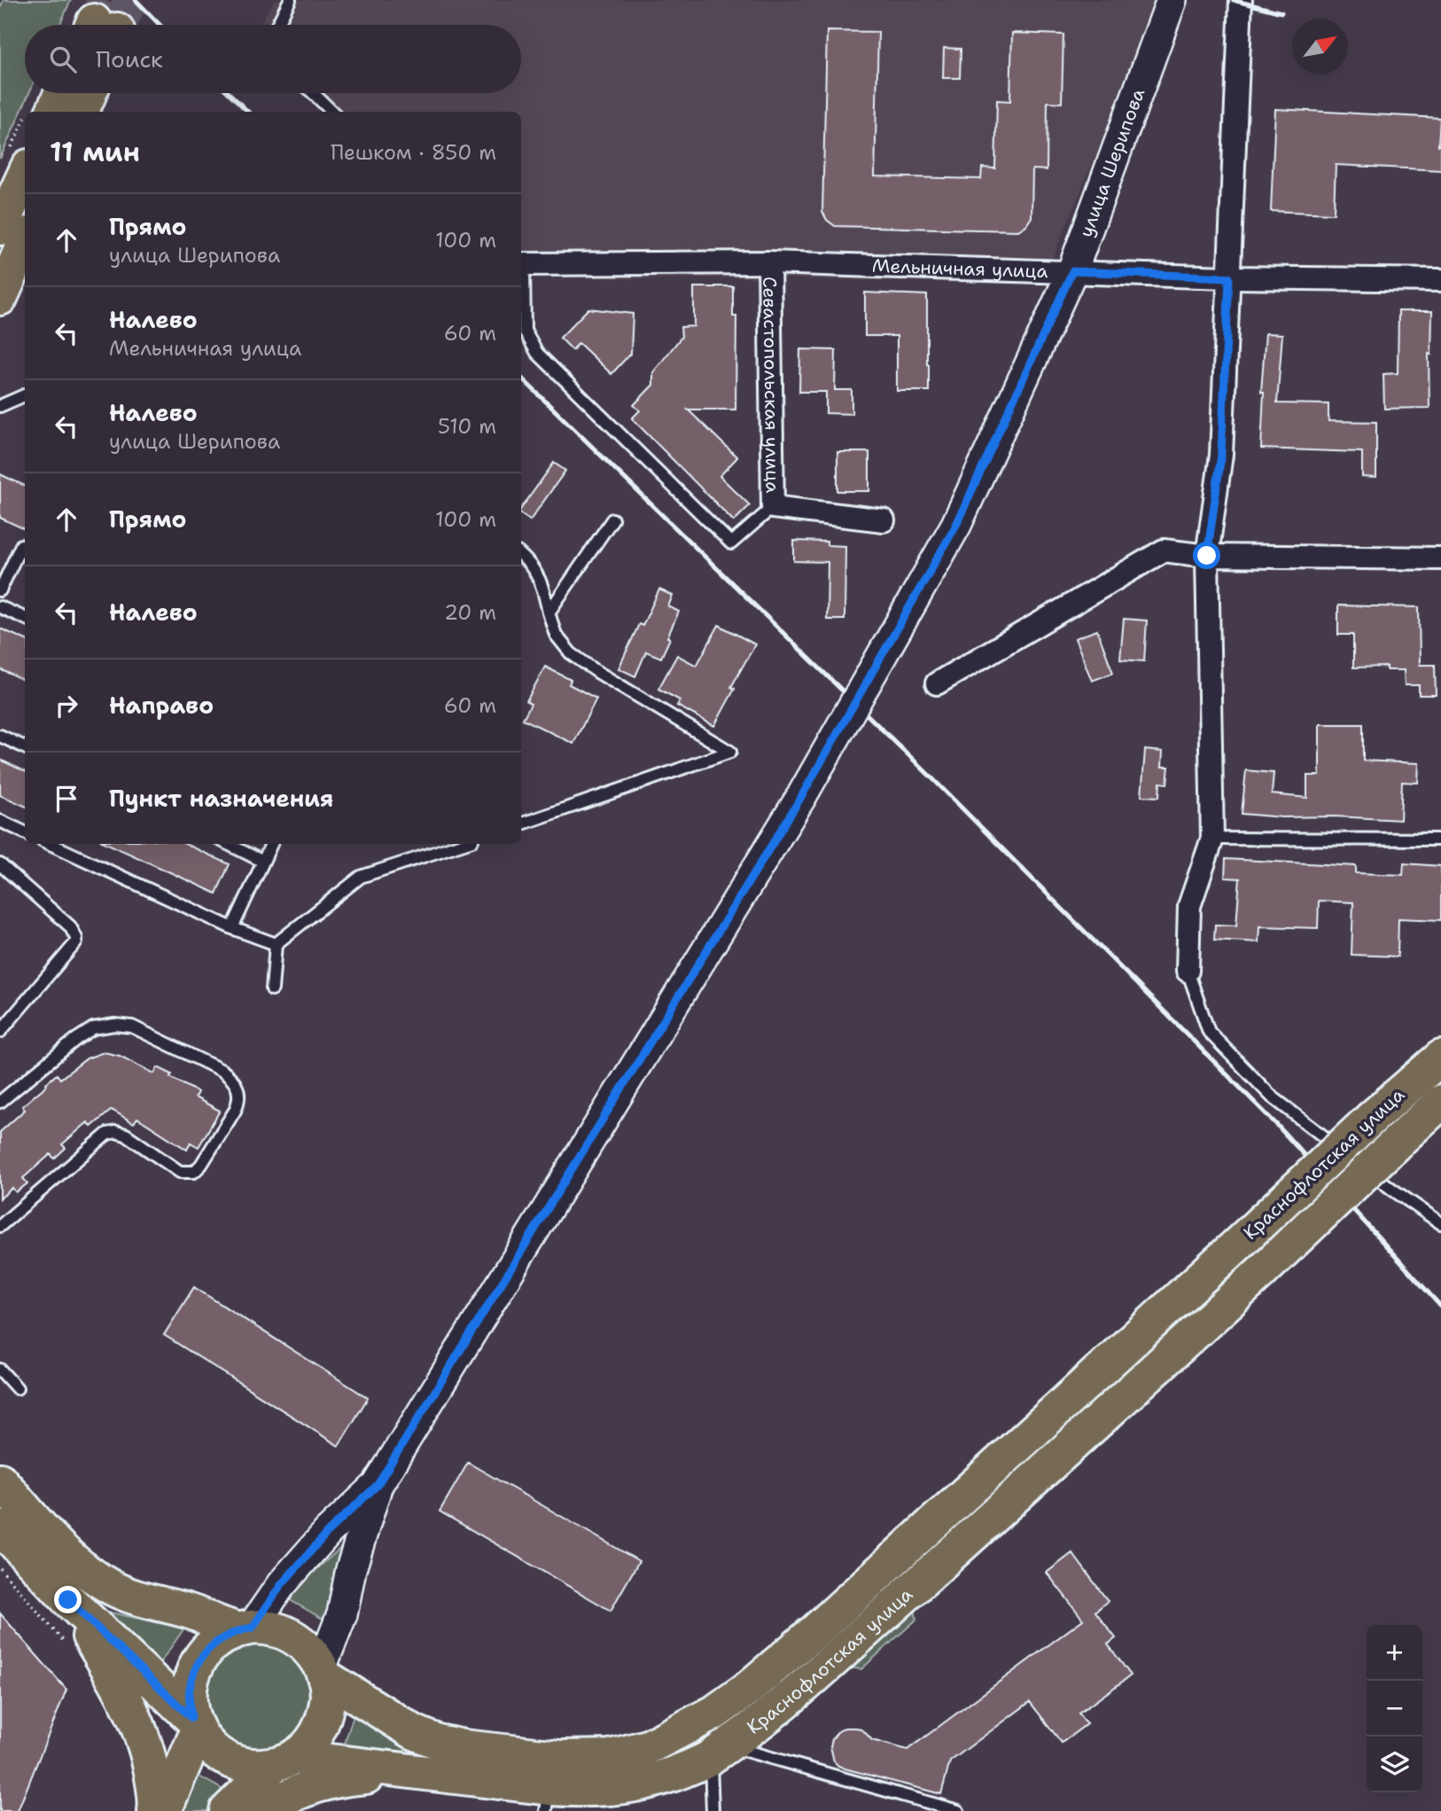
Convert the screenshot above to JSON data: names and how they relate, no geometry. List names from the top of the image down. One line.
{"streets":{"main road":["улица Шерипова","Краснофлотская улица"],"street":["Мельничная улица","Севастопольская улица"]},"crossings":[["улица Шерипова","Мельничная улица"],["Мельничная улица","Севастопольская улица"]],"north":"top right","page":{"search":"Поиск","heading":["11 мин","Пешком · 850 m"],"list":[["Прямо","улица Шерипова","100 m"],["Налево","Мельничная улица","60 m"],["Налево","улица Шерипова","510 m"],["Прямо","100 m"],["Налево","20 m"],["Направо","60 m"],"Пункт назначения"],"map_buttons":["+","−"]}}
